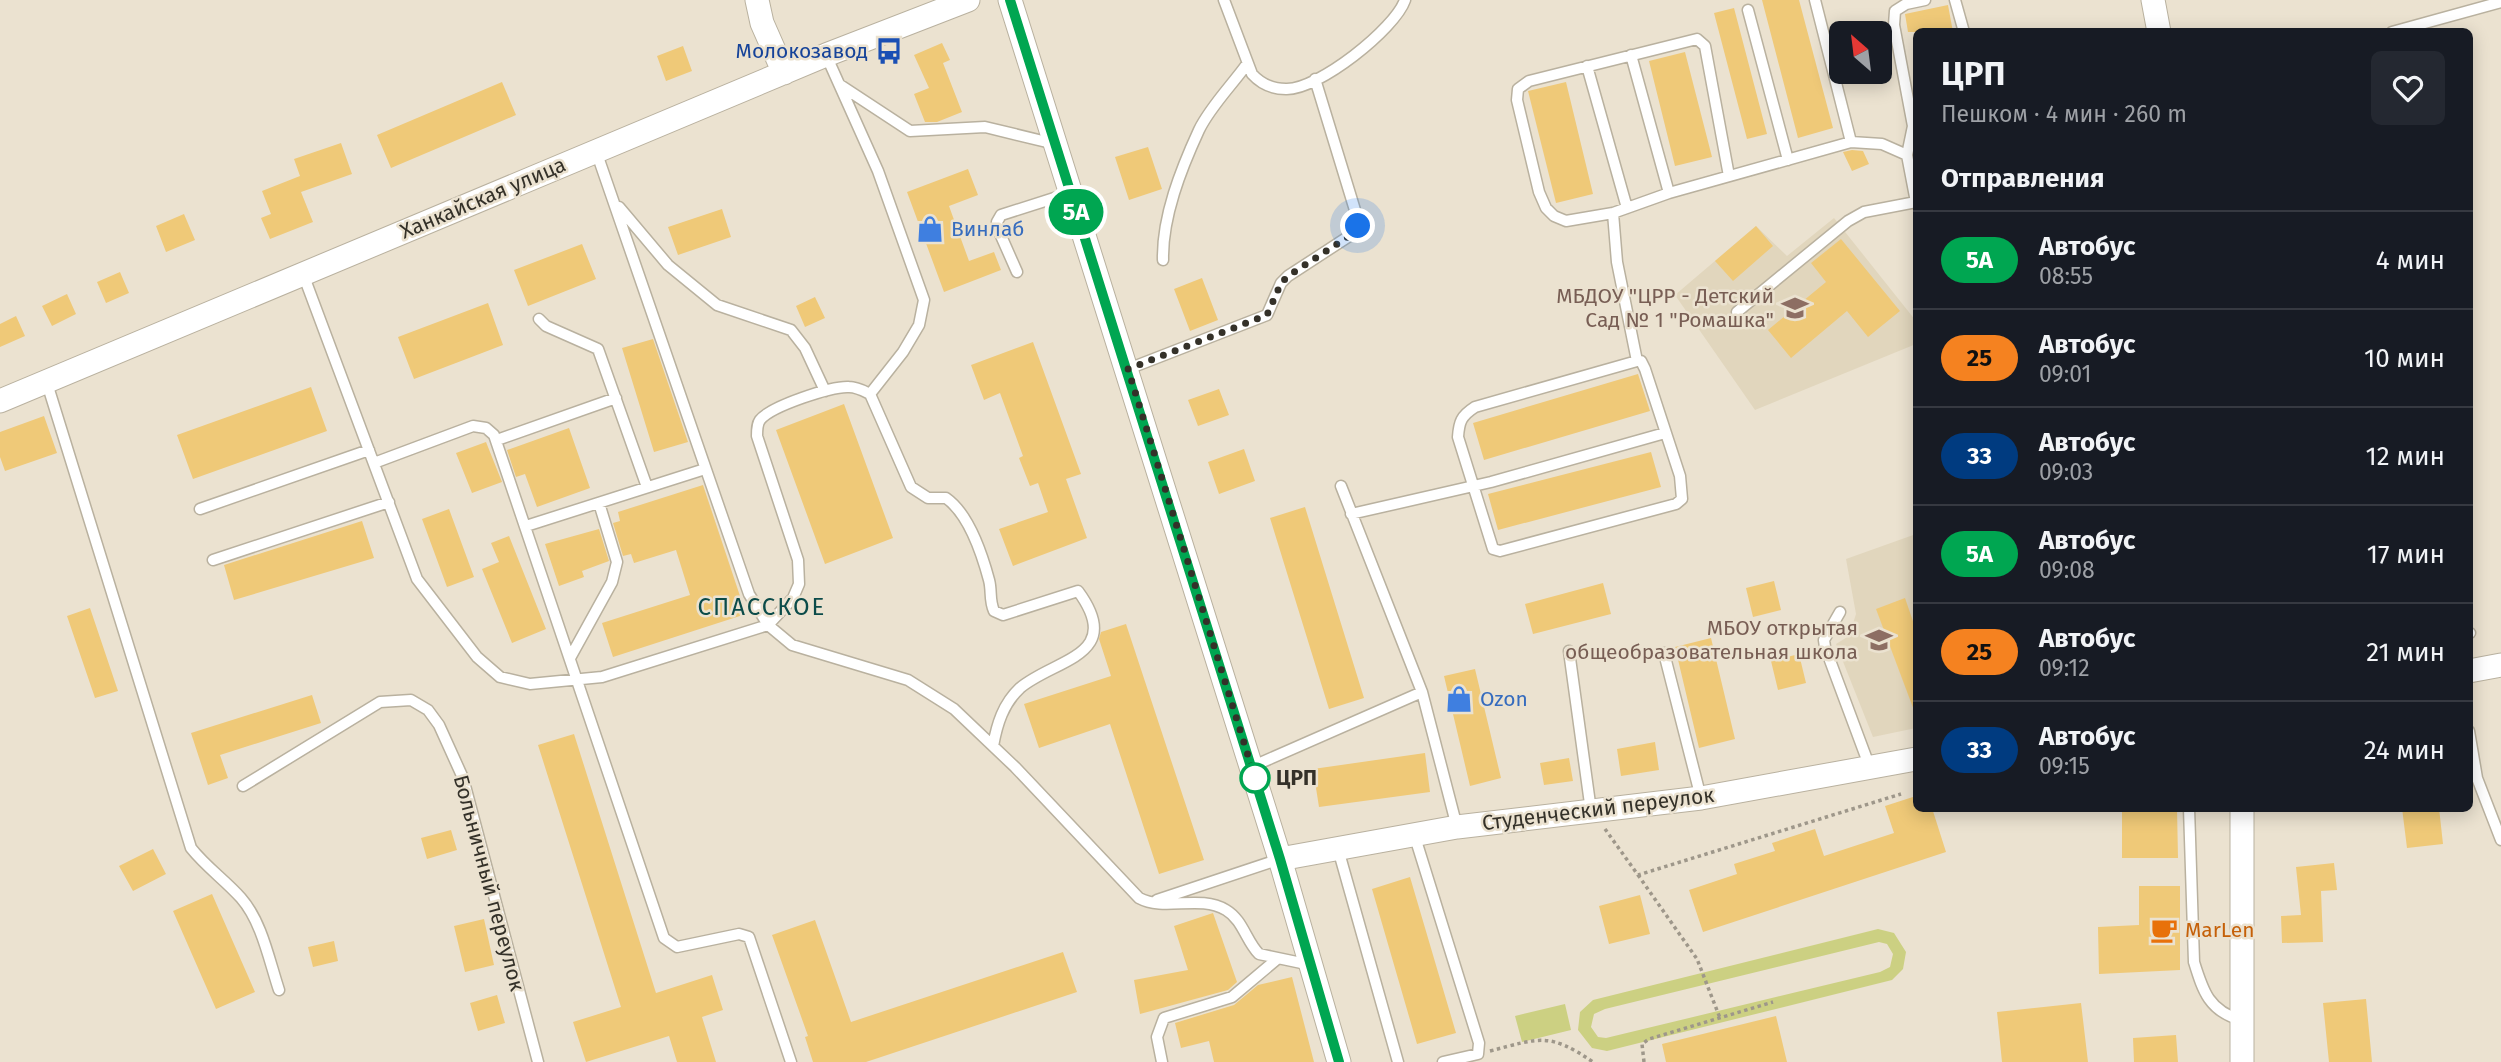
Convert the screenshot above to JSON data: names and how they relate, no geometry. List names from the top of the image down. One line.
{"streets":{"street":["Ханкайская улица","Студенческий переулок"],"lane":["Больничный переулок"]},"districts":["СПАССКОЕ"],"places":{"bus stop":["Молокозавод"],"shop":["Винлаб","Ozon"],"school or university":["МБДОУ \"ЦРР - Детский Сад № 1 \"Ромашка\"","МБОУ открытая общеобразовательная школа"],"other":["ЦРП"],"cafe":["MarLen"]},"lines":["bus line 5А"],"north":"top left","page":{"on_map":"5А","heading":[["ЦРП","Пешком · 4 мин · 260 m"],"Отправления"],"list":[{"mark":"5А","name":"Автобус","note":"08:55","value":"4 мин"},{"mark":"25","name":"Автобус","note":"09:01","value":"10 мин"},{"mark":"33","name":"Автобус","note":"09:03","value":"12 мин"},{"mark":"5А","name":"Автобус","note":"09:08","value":"17 мин"},{"mark":"25","name":"Автобус","note":"09:12","value":"21 мин"},{"mark":"33","name":"Автобус","note":"09:15","value":"24 мин"}]}}
